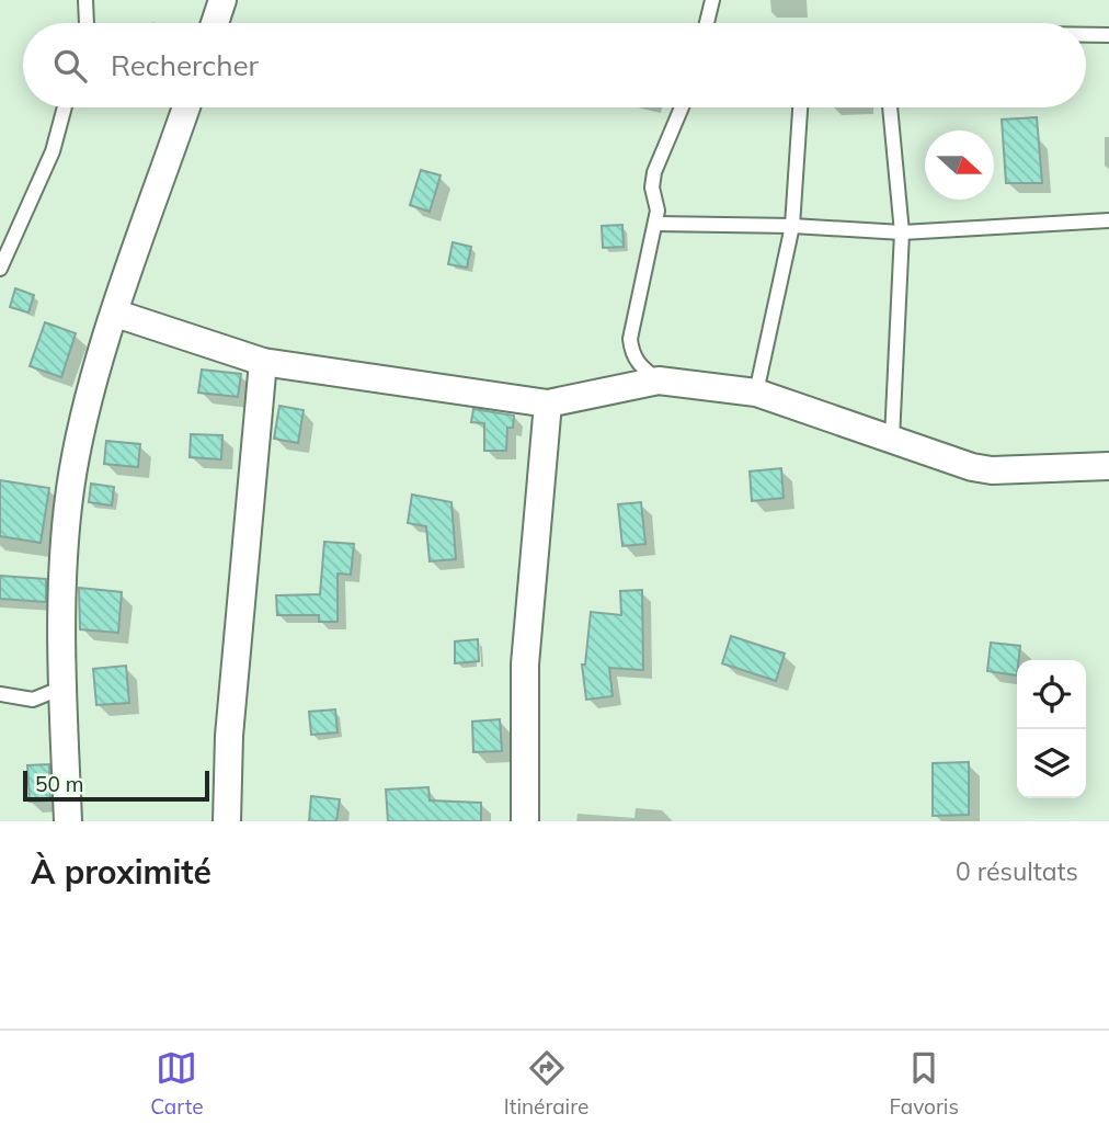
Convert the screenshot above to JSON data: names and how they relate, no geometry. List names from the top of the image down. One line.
{"scale_bar":"50 m","north":"right","page":{"search":"Rechercher","scale":"50 m","heading":["À proximité","0 résultats"],"nav":["Carte","Itinéraire","Favoris"]}}
